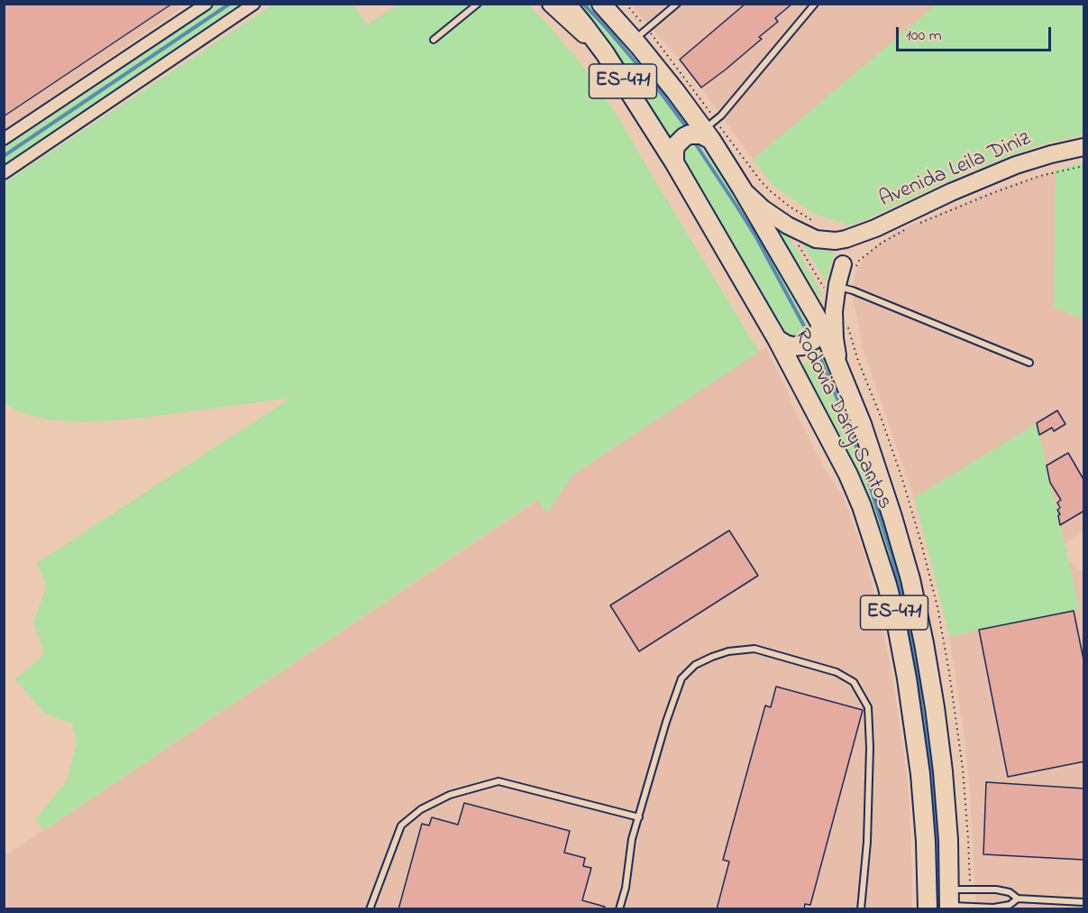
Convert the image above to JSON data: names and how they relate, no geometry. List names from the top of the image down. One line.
{"streets":{"main road":["ES-471","Avenida Leila Diniz","Rodovia Darly Santos"]},"crossings":[["Avenida Leila Diniz","Rodovia Darly Santos"]],"scale_bar":"100 m"}
